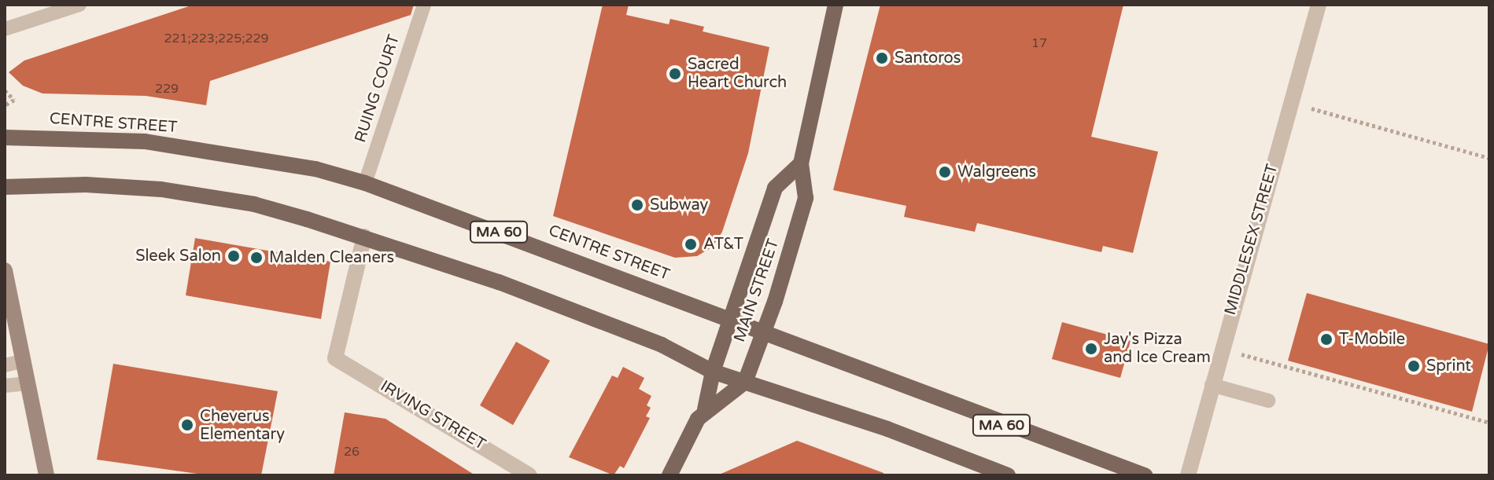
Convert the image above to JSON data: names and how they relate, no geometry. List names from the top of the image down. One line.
{"streets":{"main road":["CENTRE STREET","MA 60","MAIN STREET"],"street":["MIDDLESEX STREET","IRVING STREET"],"lane":["RUING COURT"]},"crossings":[["RUING COURT","CENTRE STREET"],["CENTRE STREET","MAIN STREET"]],"places":["Santoros","Sacred Heart Church","Walgreens","Subway","AT&T","Sleek Salon","Malden Cleaners","T-Mobile","Jay's Pizza and Ice Cream","Sprint","Cheverus Elementary"],"house_numbers":["221;223;225;229","17","229","26"]}
